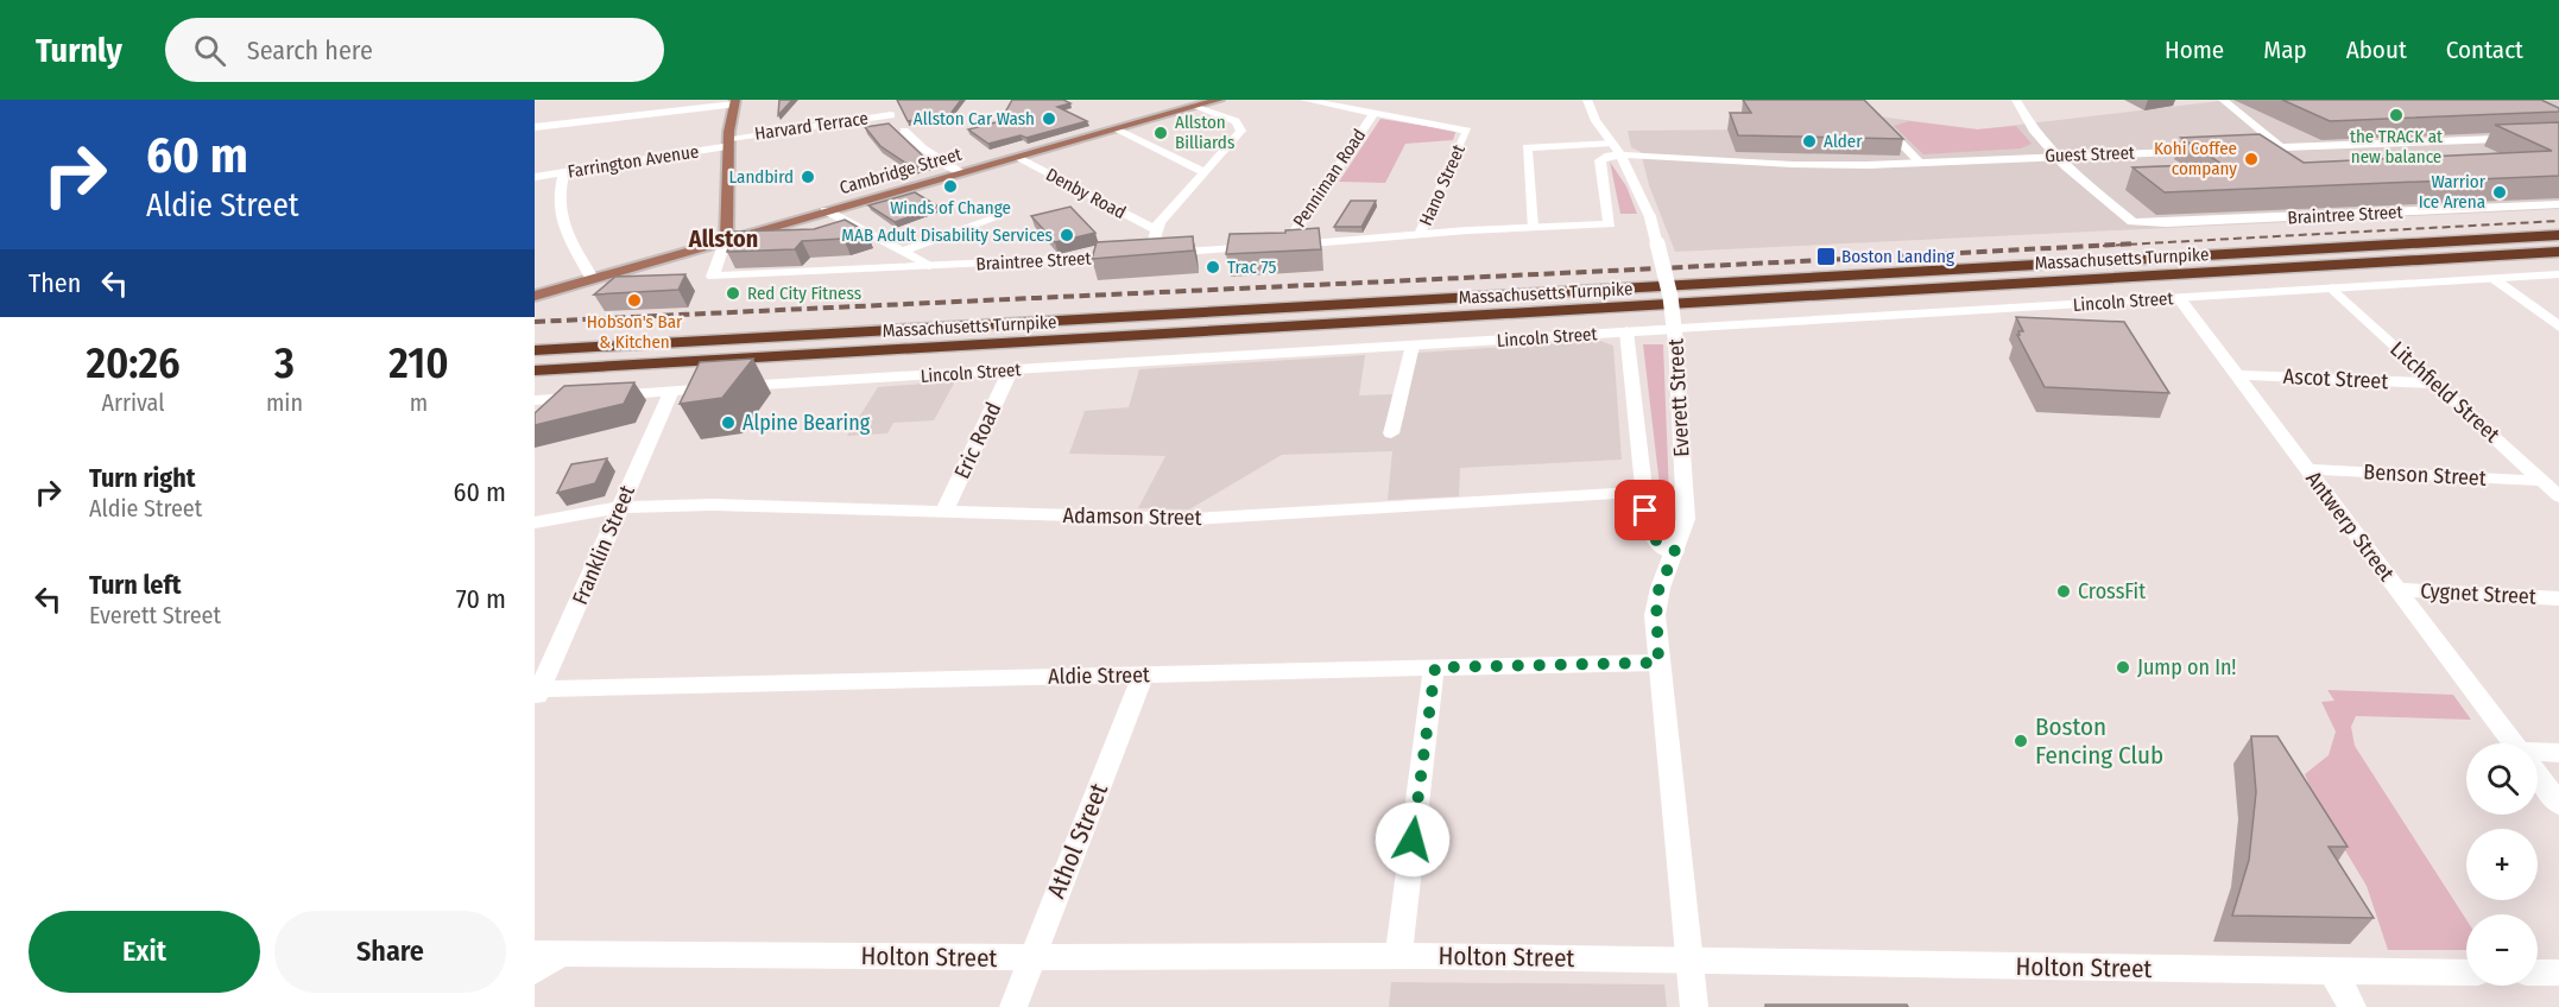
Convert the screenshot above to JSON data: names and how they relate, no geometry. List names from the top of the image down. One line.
{"streets":{"highway":["Massachusetts Turnpike"],"main road":["Cambridge Street"],"street":["Harvard Terrace","Guest Street","Farrington Avenue","Penniman Road","Hano Street","Denby Road","Braintree Street","Lincoln Street","Ascot Street","Litchfield Street","Everett Street","Eric Road","Benson Street","Adamson Street","Antwerp Street","Franklin Street","Cygnet Street","Aldie Street","Athol Street","Holton Street"]},"crossings":[["Harvard Terrace","Farrington Avenue"],["Guest Street","Braintree Street"],["Guest Street","Everett Street"],["Cambridge Street","Denby Road"],["Cambridge Street","Braintree Street"],["Penniman Road","Hano Street"],["Penniman Road","Braintree Street"],["Hano Street","Braintree Street"],["Braintree Street","Everett Street"],["Lincoln Street","Litchfield Street"],["Lincoln Street","Eric Road"],["Lincoln Street","Antwerp Street"],["Lincoln Street","Franklin Street"],["Ascot Street","Litchfield Street"],["Ascot Street","Antwerp Street"],["Litchfield Street","Benson Street"],["Everett Street","Aldie Street"],["Everett Street","Holton Street"],["Eric Road","Adamson Street"],["Benson Street","Antwerp Street"],["Adamson Street","Franklin Street"],["Antwerp Street","Cygnet Street"],["Franklin Street","Aldie Street"],["Aldie Street","Athol Street"],["Athol Street","Holton Street"]],"districts":["Allston"],"places":{"other":["the TRACK at new balance","Allston Car Wash","Allston Billiards","Alder","Kohi Coffee company","Landbird","Winds of Change","Warrior Ice Arena","MAB Adult Disability Services","Trac 75","Red City Fitness","Hobson's Bar & Kitchen","Alpine Bearing","CrossFit","Jump on In!","Boston Fencing Club"],"transit":["Boston Landing"]},"page":{"header":"Turnly","search":"Search here","nav":["Home","Map","About","Contact"],"turn":["60 m","Aldie Street"],"then":"Then","eta":["20:26","Arrival","3","min","210","m"],"list":[{"name":"Turn right","note":"Aldie Street","value":"60 m"},{"name":"Turn left","note":"Everett Street","value":"70 m"}],"map_buttons":["+","−"],"buttons":["Exit","Share"]}}
